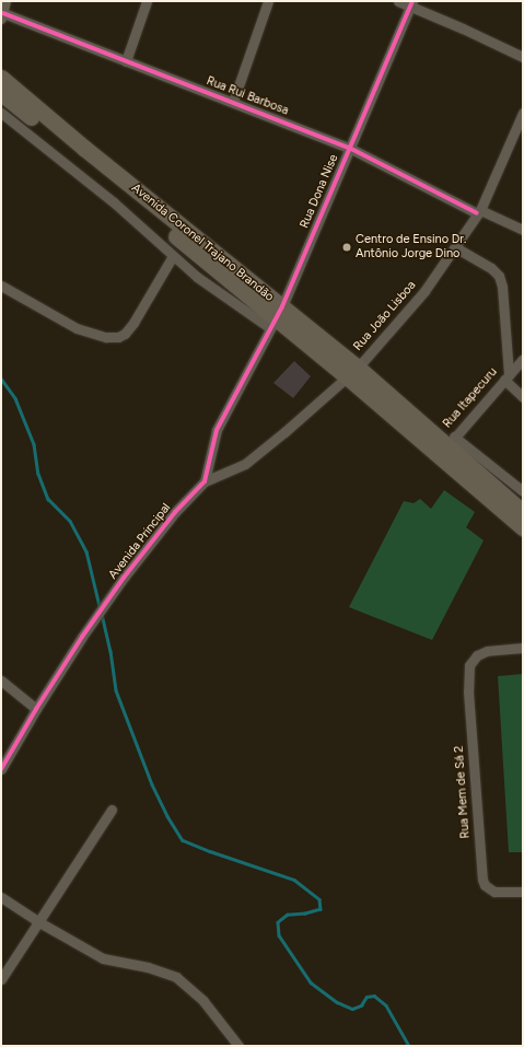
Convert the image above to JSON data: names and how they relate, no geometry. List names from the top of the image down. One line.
{"streets":{"main road":["Avenida Coronel Trajano Brandão"],"street":["Rua Rui Barbosa","Rua Dona Nise","Rua João Lisboa","Rua Itapecuru","Avenida Principal","Rua Mem de Sá 2"]},"crossings":[["Rua Rui Barbosa","Rua Dona Nise"],["Rua Rui Barbosa","Rua João Lisboa"],["Rua Dona Nise","Avenida Coronel Trajano Brandão"],["Rua Dona Nise","Avenida Principal"],["Avenida Coronel Trajano Brandão","Rua João Lisboa"],["Avenida Coronel Trajano Brandão","Rua Itapecuru"],["Avenida Coronel Trajano Brandão","Avenida Principal"],["Rua João Lisboa","Avenida Principal"]],"places":["Centro de Ensino Dr. Antônio Jorge Dino"]}
